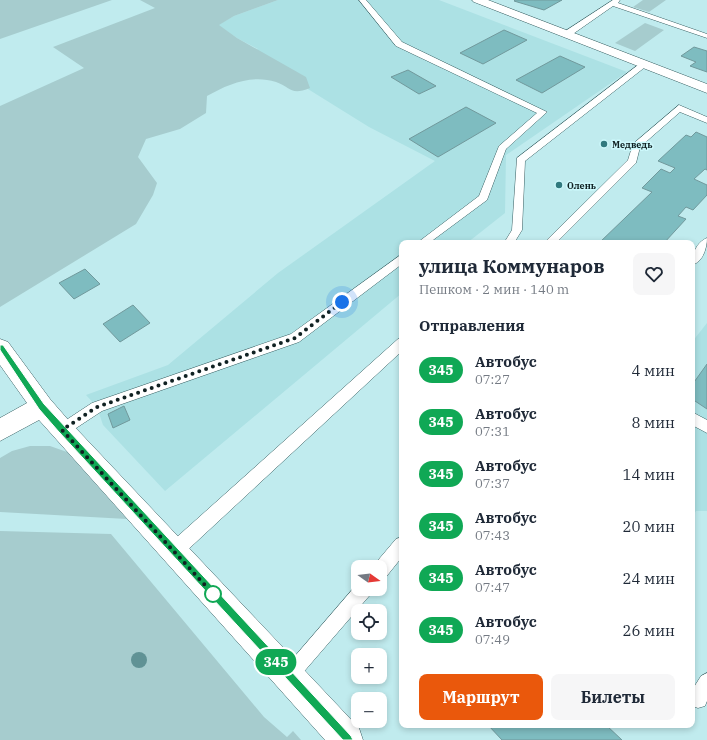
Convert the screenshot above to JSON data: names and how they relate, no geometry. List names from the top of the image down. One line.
{"places":["Медведь","Олень"],"lines":["bus line 345"],"north":"right","page":{"on_map":"345","heading":[["улица Коммунаров","Пешком · 2 мин · 140 m"],"Отправления"],"list":[{"mark":"345","name":"Автобус","note":"07:27","value":"4 мин"},{"mark":"345","name":"Автобус","note":"07:31","value":"8 мин"},{"mark":"345","name":"Автобус","note":"07:37","value":"14 мин"},{"mark":"345","name":"Автобус","note":"07:43","value":"20 мин"},{"mark":"345","name":"Автобус","note":"07:47","value":"24 мин"},{"mark":"345","name":"Автобус","note":"07:49","value":"26 мин"}],"map_buttons":["+","−"],"buttons":["Маршрут","Билеты"]}}
